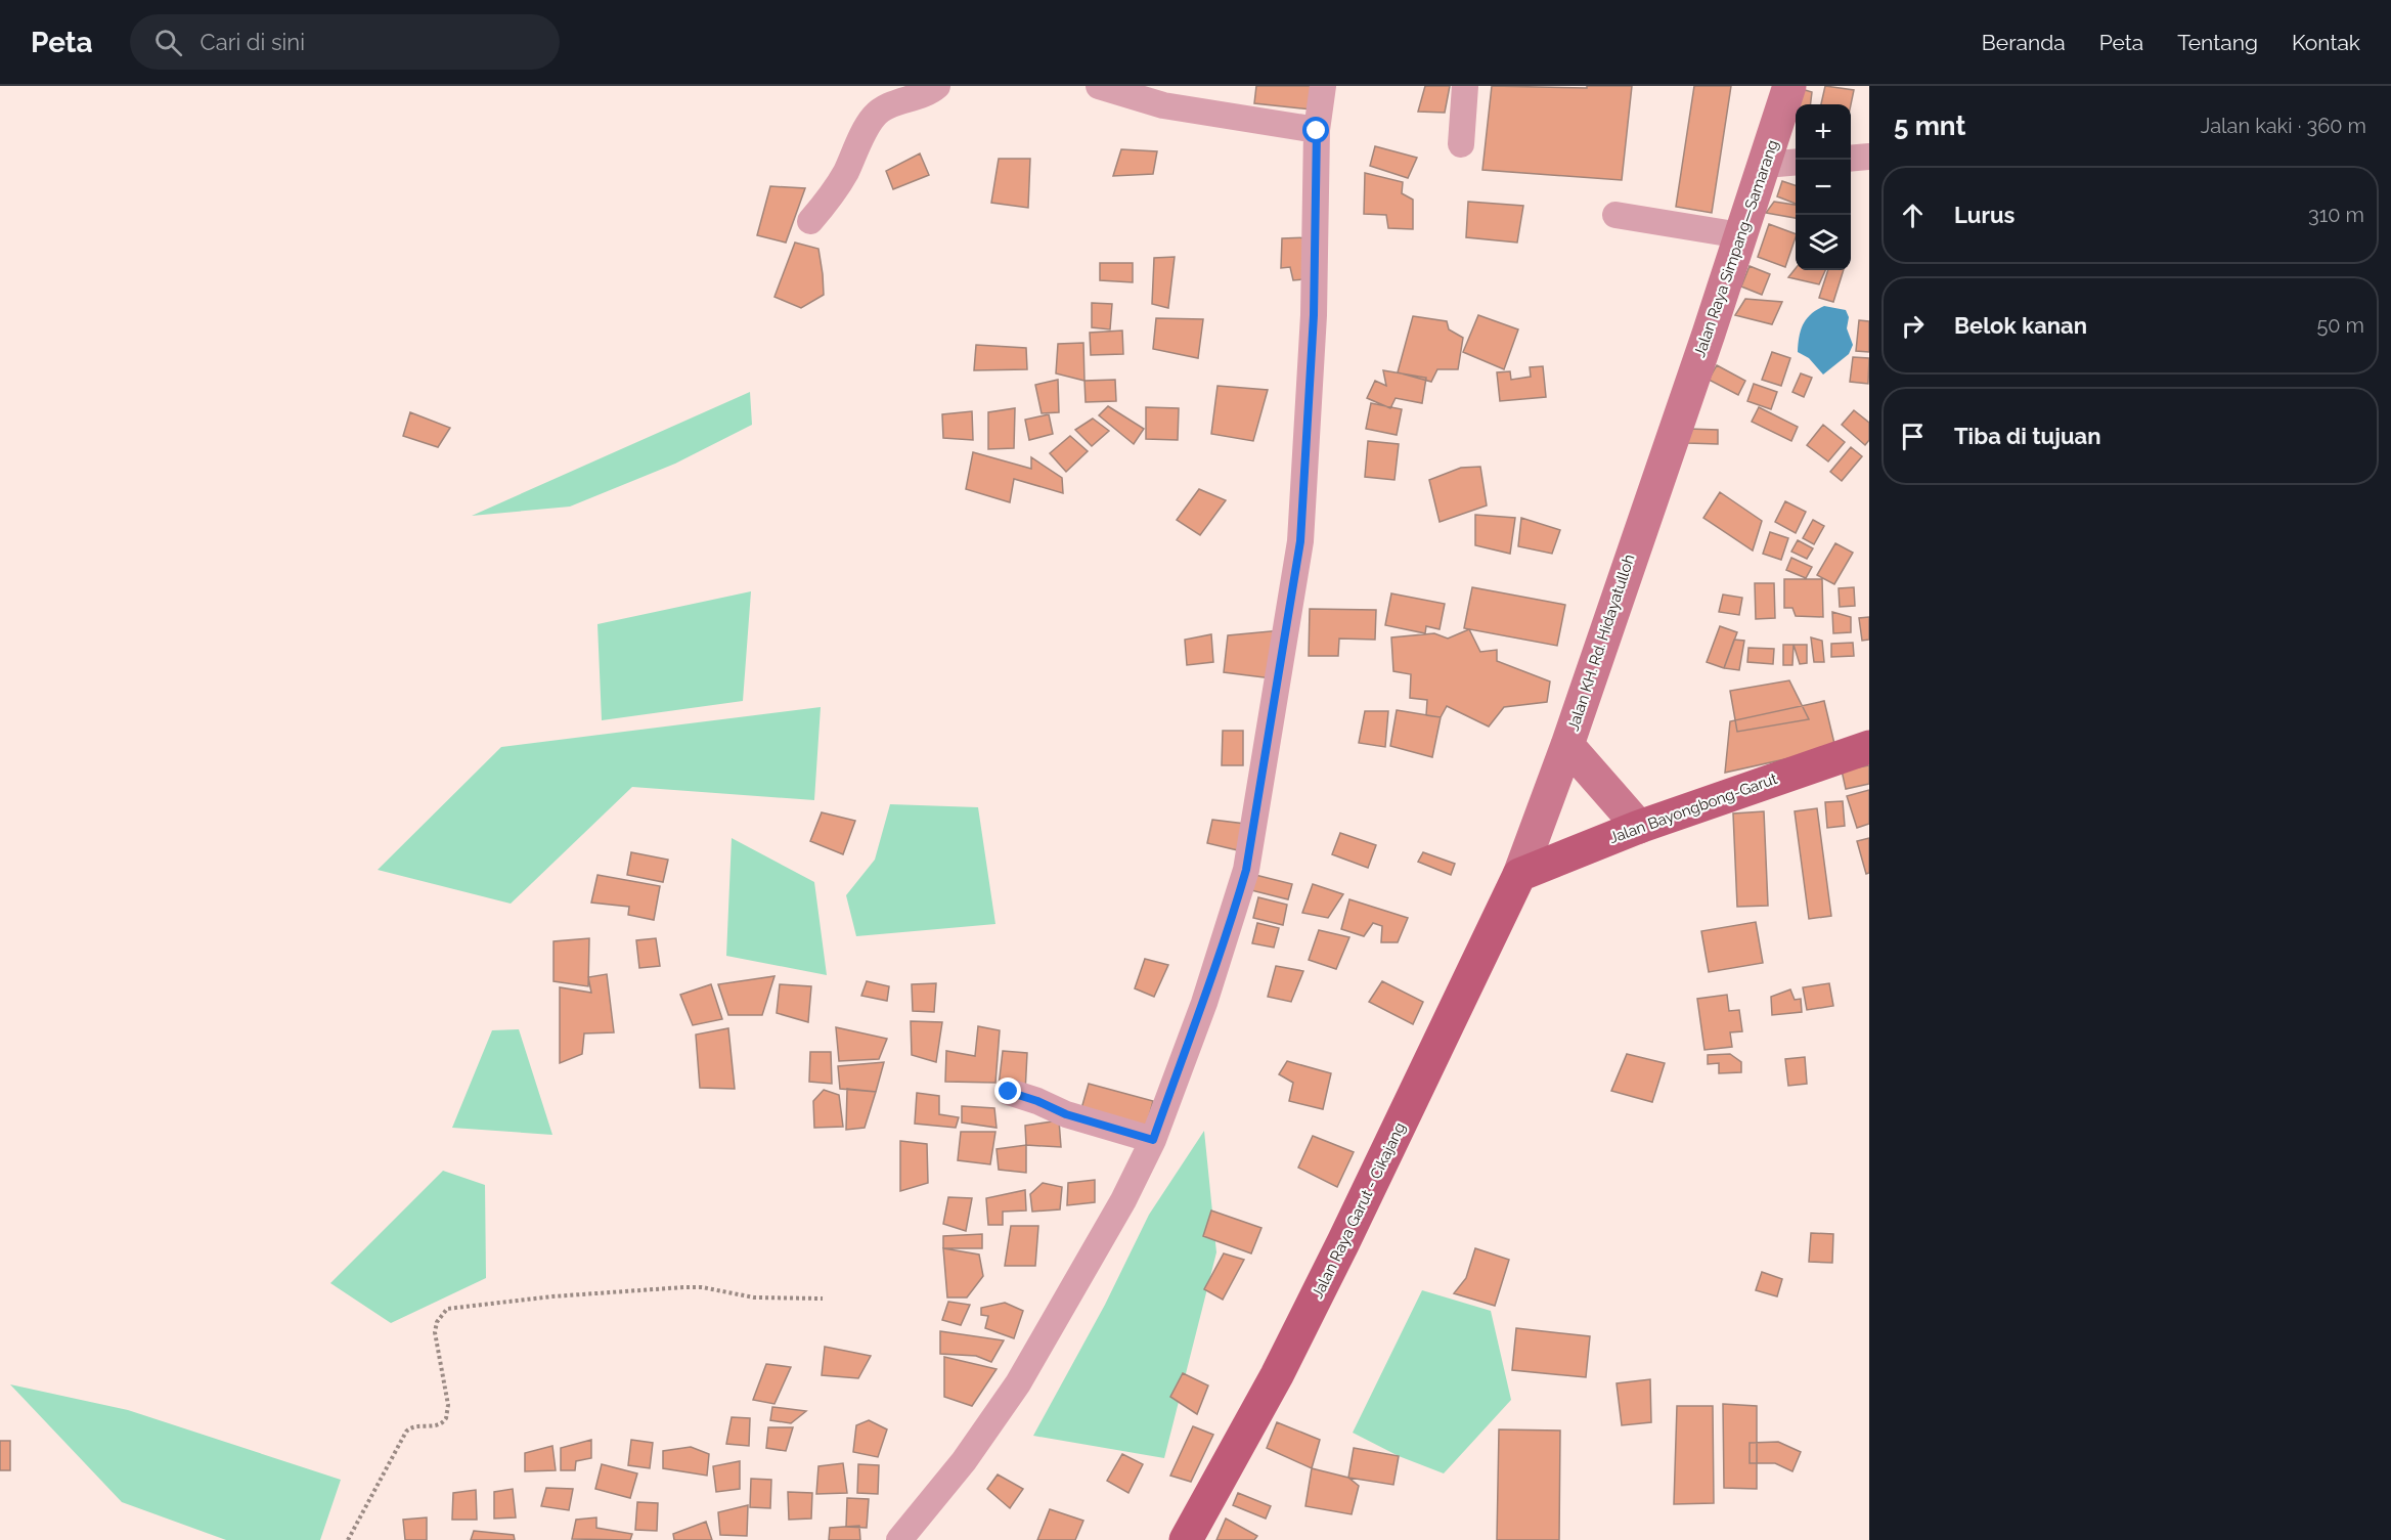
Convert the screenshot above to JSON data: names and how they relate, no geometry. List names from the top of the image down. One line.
{"streets":{"main road":["Jalan Raya Simpang—Samarang","Jalan KH. Rd. Hidayatulloh","Jalan Bayongbong-Garut","Jalan Raya Garut - Cikajang"]},"crossings":[["Jalan Raya Simpang—Samarang","Jalan KH. Rd. Hidayatulloh"],["Jalan KH. Rd. Hidayatulloh","Jalan Bayongbong-Garut"],["Jalan KH. Rd. Hidayatulloh","Jalan Raya Garut - Cikajang"],["Jalan Bayongbong-Garut","Jalan Raya Garut - Cikajang"]],"page":{"header":"Peta","search":"Cari di sini","nav":["Beranda","Peta","Tentang","Kontak"],"heading":["5 mnt","Jalan kaki · 360 m"],"map_buttons":["+","−"],"list":[["Lurus","310 m"],["Belok kanan","50 m"],"Tiba di tujuan"]}}
